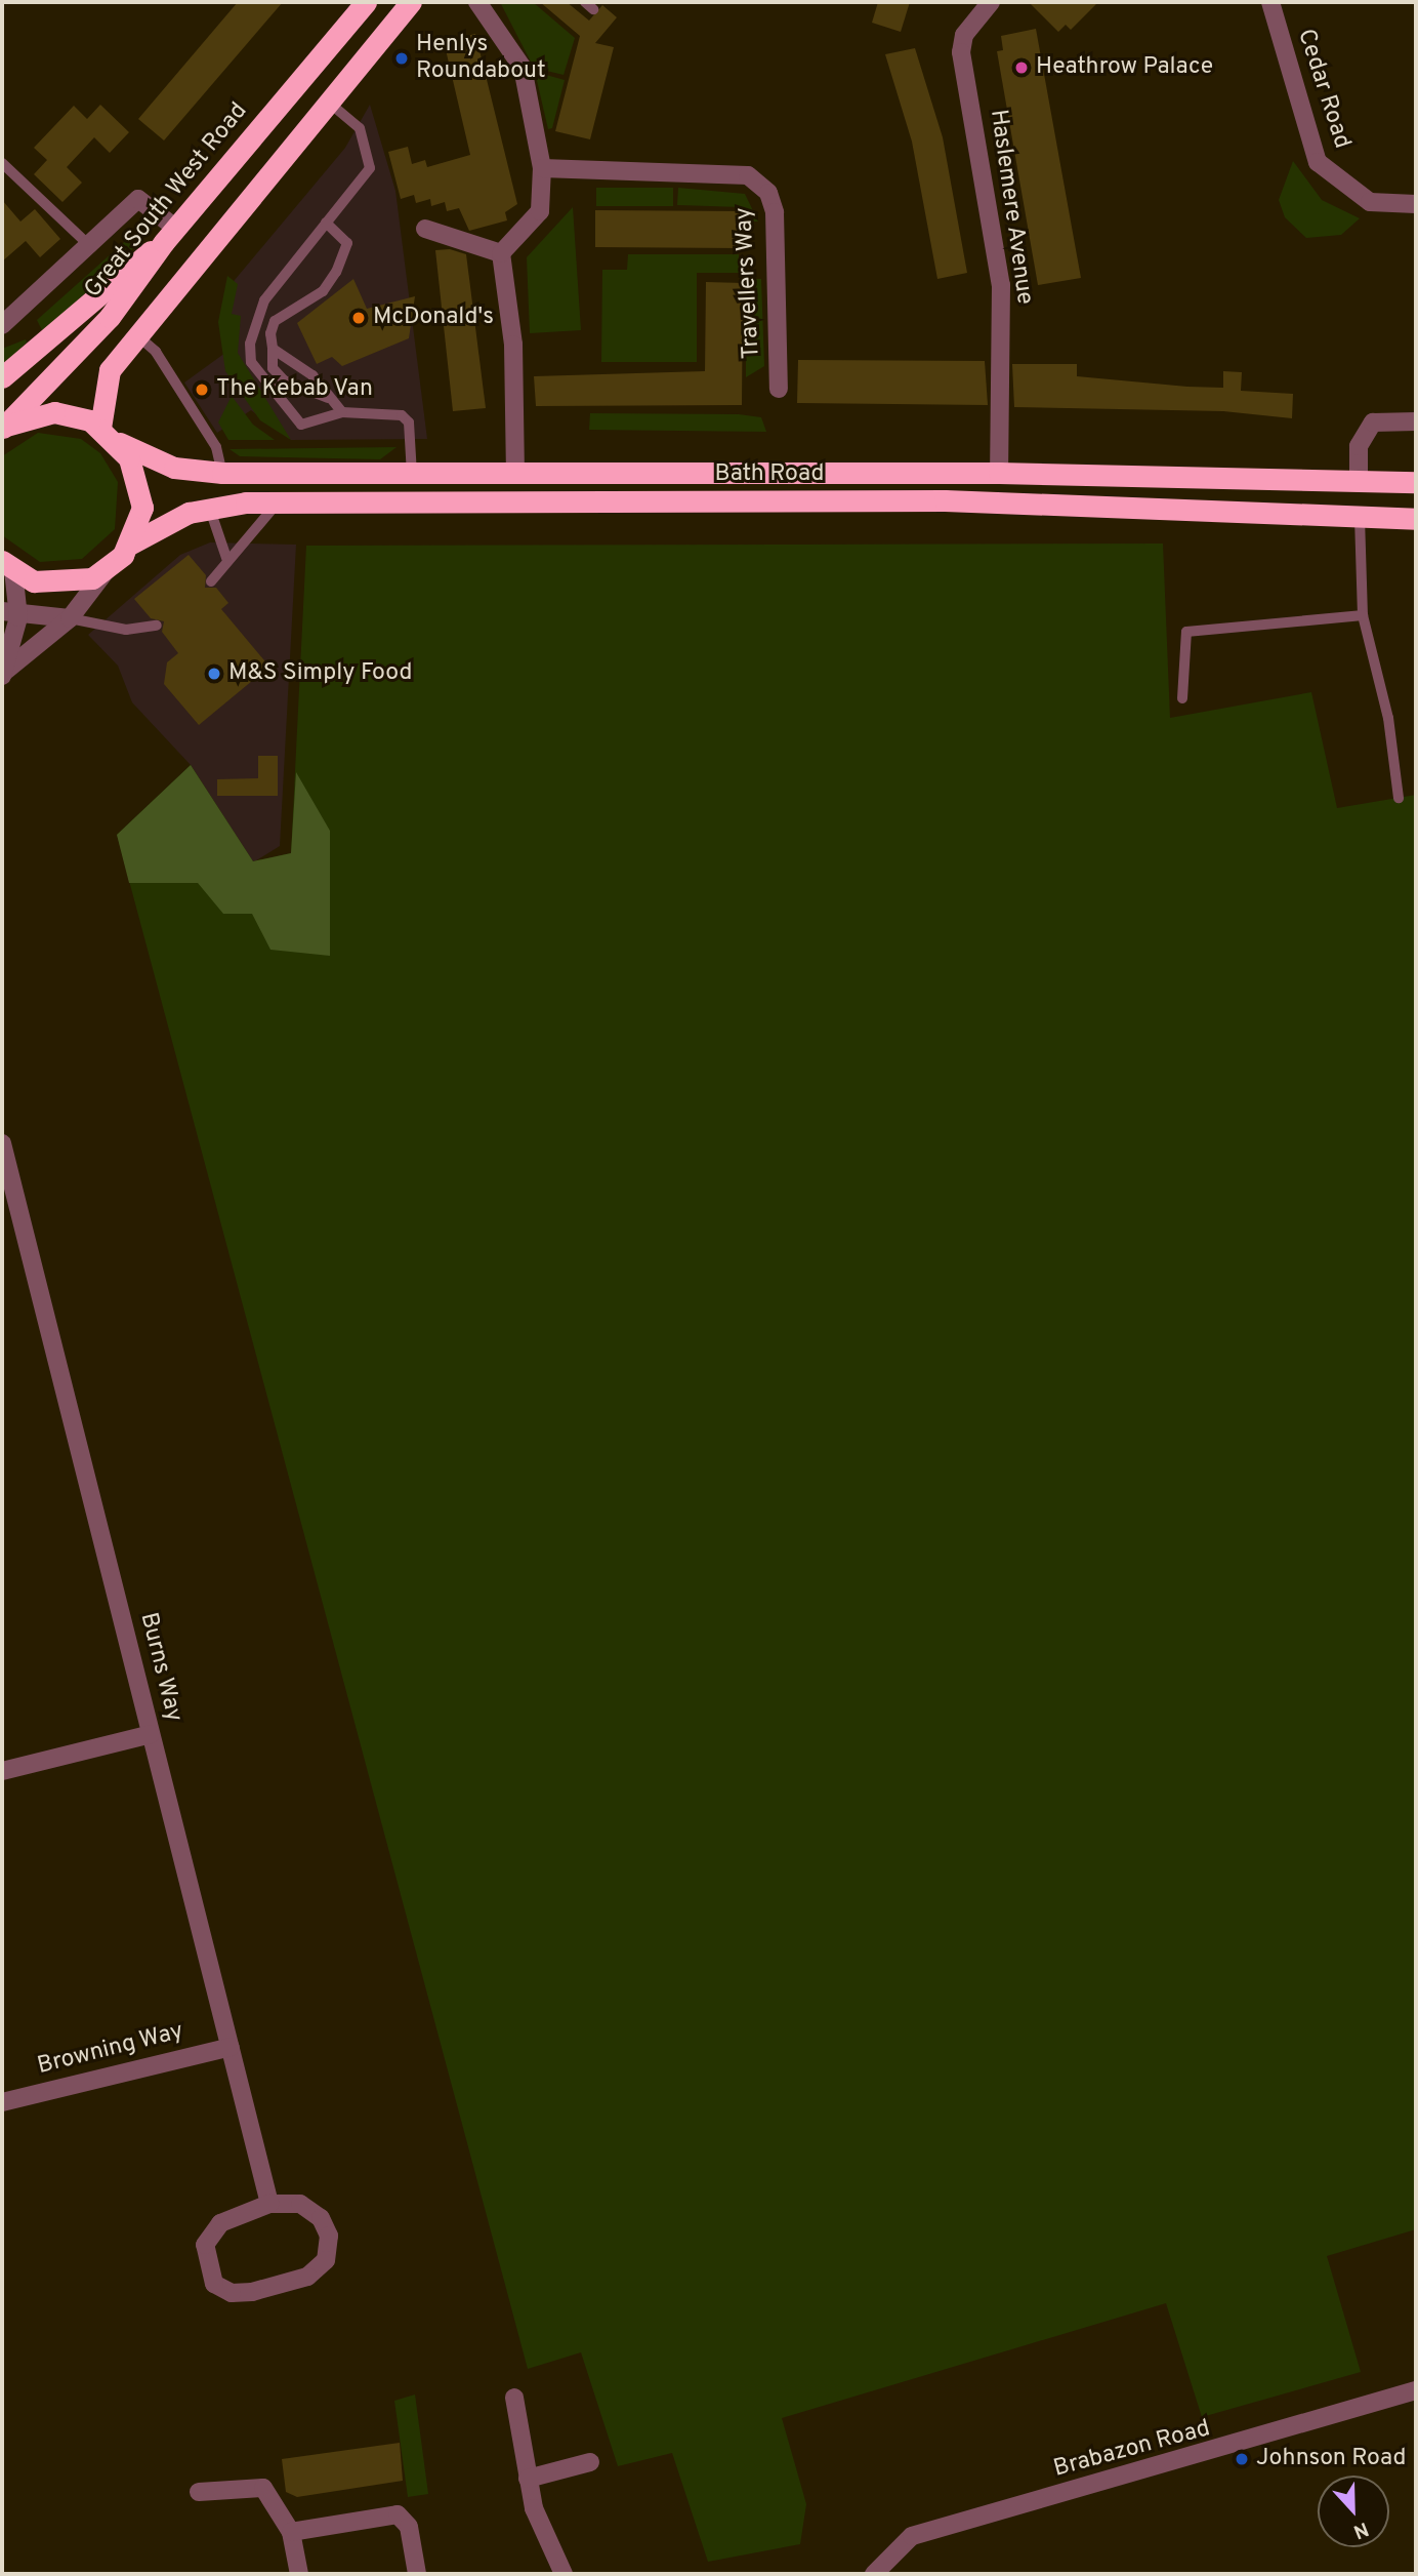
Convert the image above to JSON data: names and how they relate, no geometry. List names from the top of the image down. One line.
{"streets":{"highway":["Great South West Road","Bath Road"],"street":["Cedar Road","Haslemere Avenue","Travellers Way","Burns Way","Browning Way","Brabazon Road"]},"crossings":[["Haslemere Avenue","Bath Road"],["Burns Way","Browning Way"]],"places":["Henlys Roundabout","Heathrow Palace","McDonald's","The Kebab Van","M&S Simply Food","Johnson Road"],"north":"bottom"}
